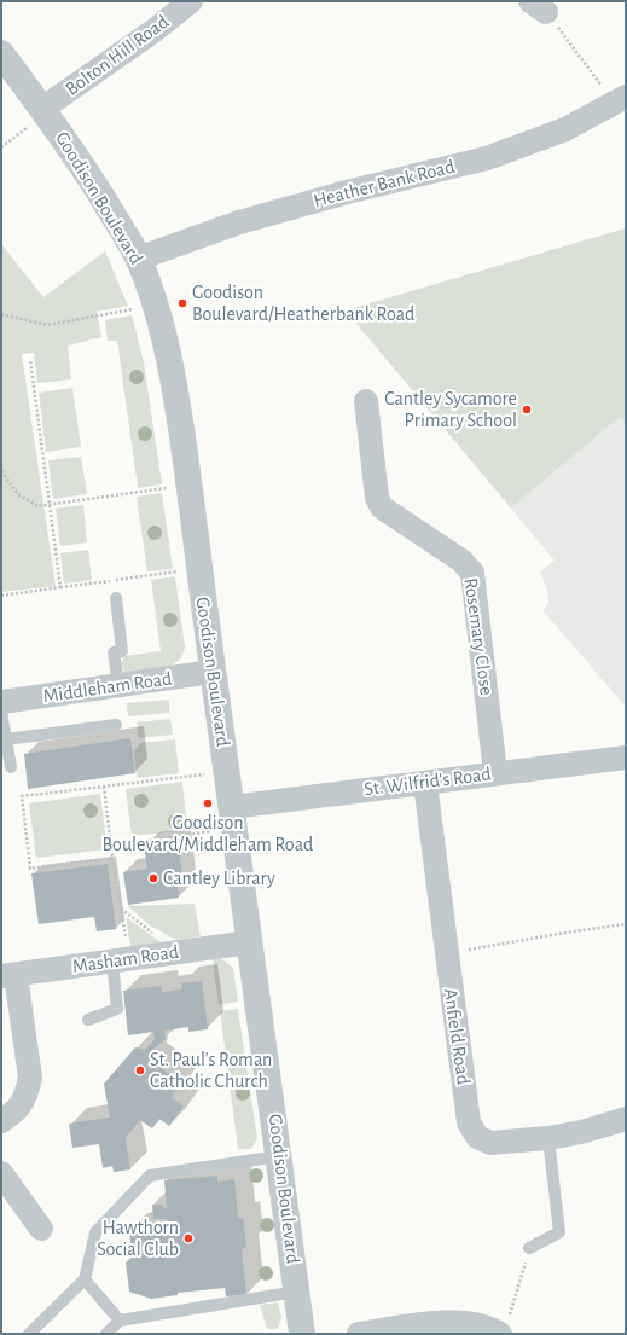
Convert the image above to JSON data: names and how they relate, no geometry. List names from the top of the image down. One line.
{"streets":{"street":["Bolton Hill Road","Heather Bank Road","Goodison Boulevard","Rosemary Close","Middleham Road","St. Wilfrid's Road","Masham Road","Anfield Road"]},"crossings":[["Bolton Hill Road","Goodison Boulevard"],["Heather Bank Road","Goodison Boulevard"],["Goodison Boulevard","Middleham Road"],["Goodison Boulevard","St. Wilfrid's Road"],["Goodison Boulevard","Masham Road"],["Rosemary Close","St. Wilfrid's Road"],["St. Wilfrid's Road","Anfield Road"]],"places":["Goodison Boulevard/Heatherbank Road","Cantley Sycamore Primary School","Goodison Boulevard/Middleham Road","Cantley Library","St. Paul's Roman Catholic Church","Hawthorn Social Club"]}
